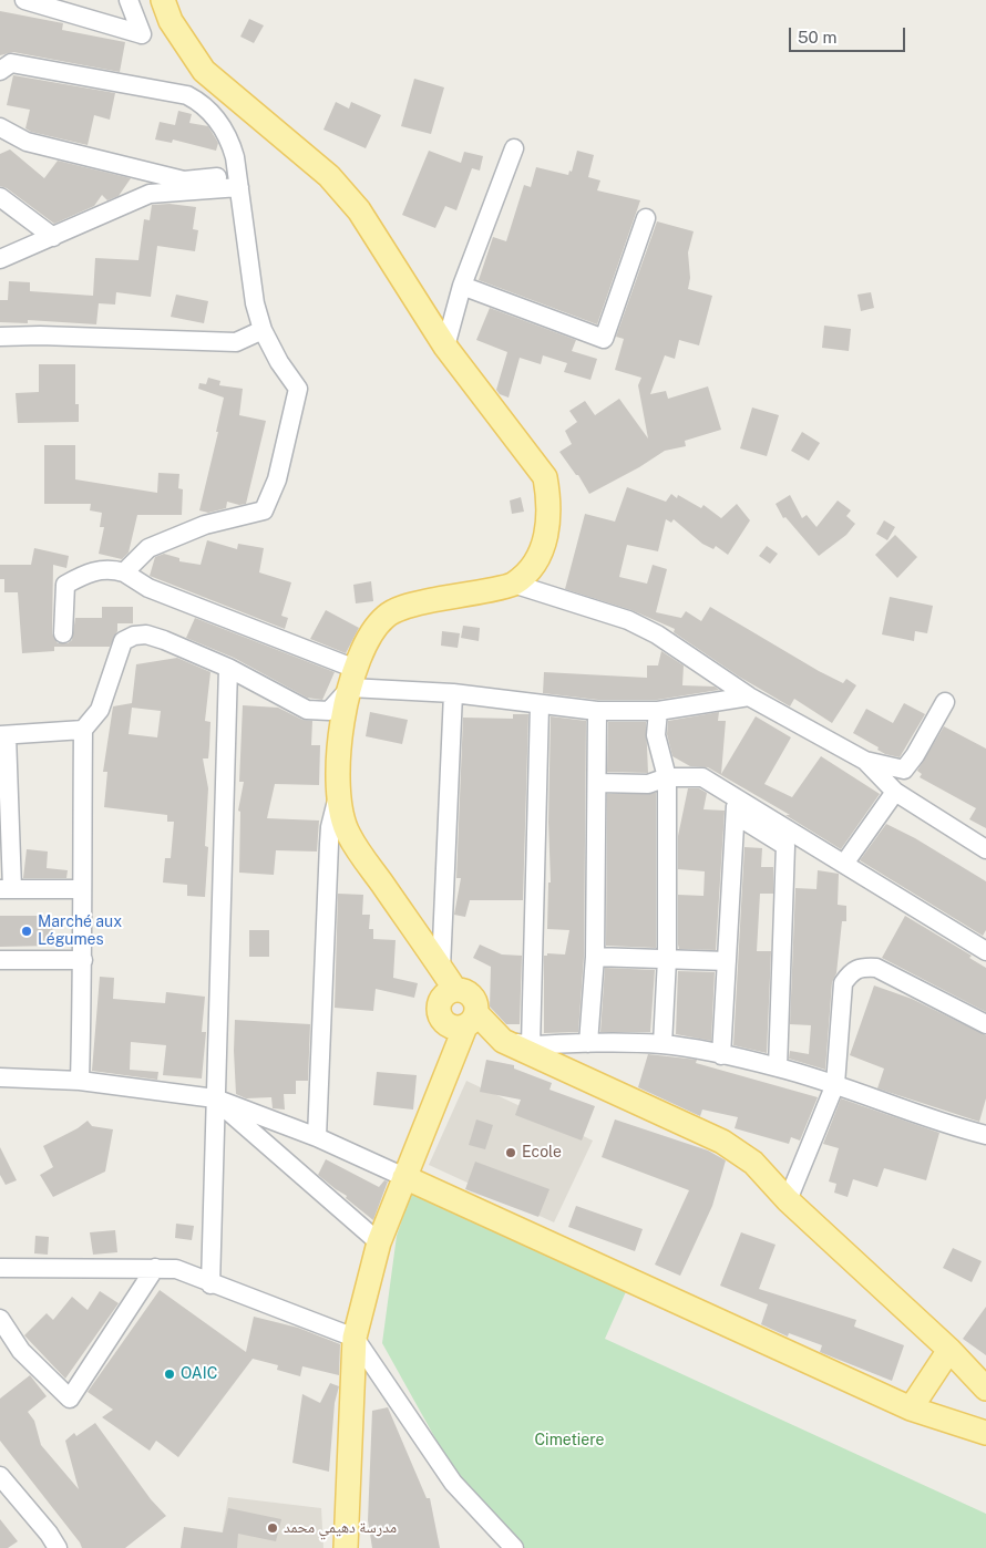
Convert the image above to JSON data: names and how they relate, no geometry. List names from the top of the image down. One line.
{"parks":["Cimetiere"],"places":["Marché aux Légumes","Ecole","OAIC","مدرسة دهيمي محمد"],"scale_bar":"50 m"}
